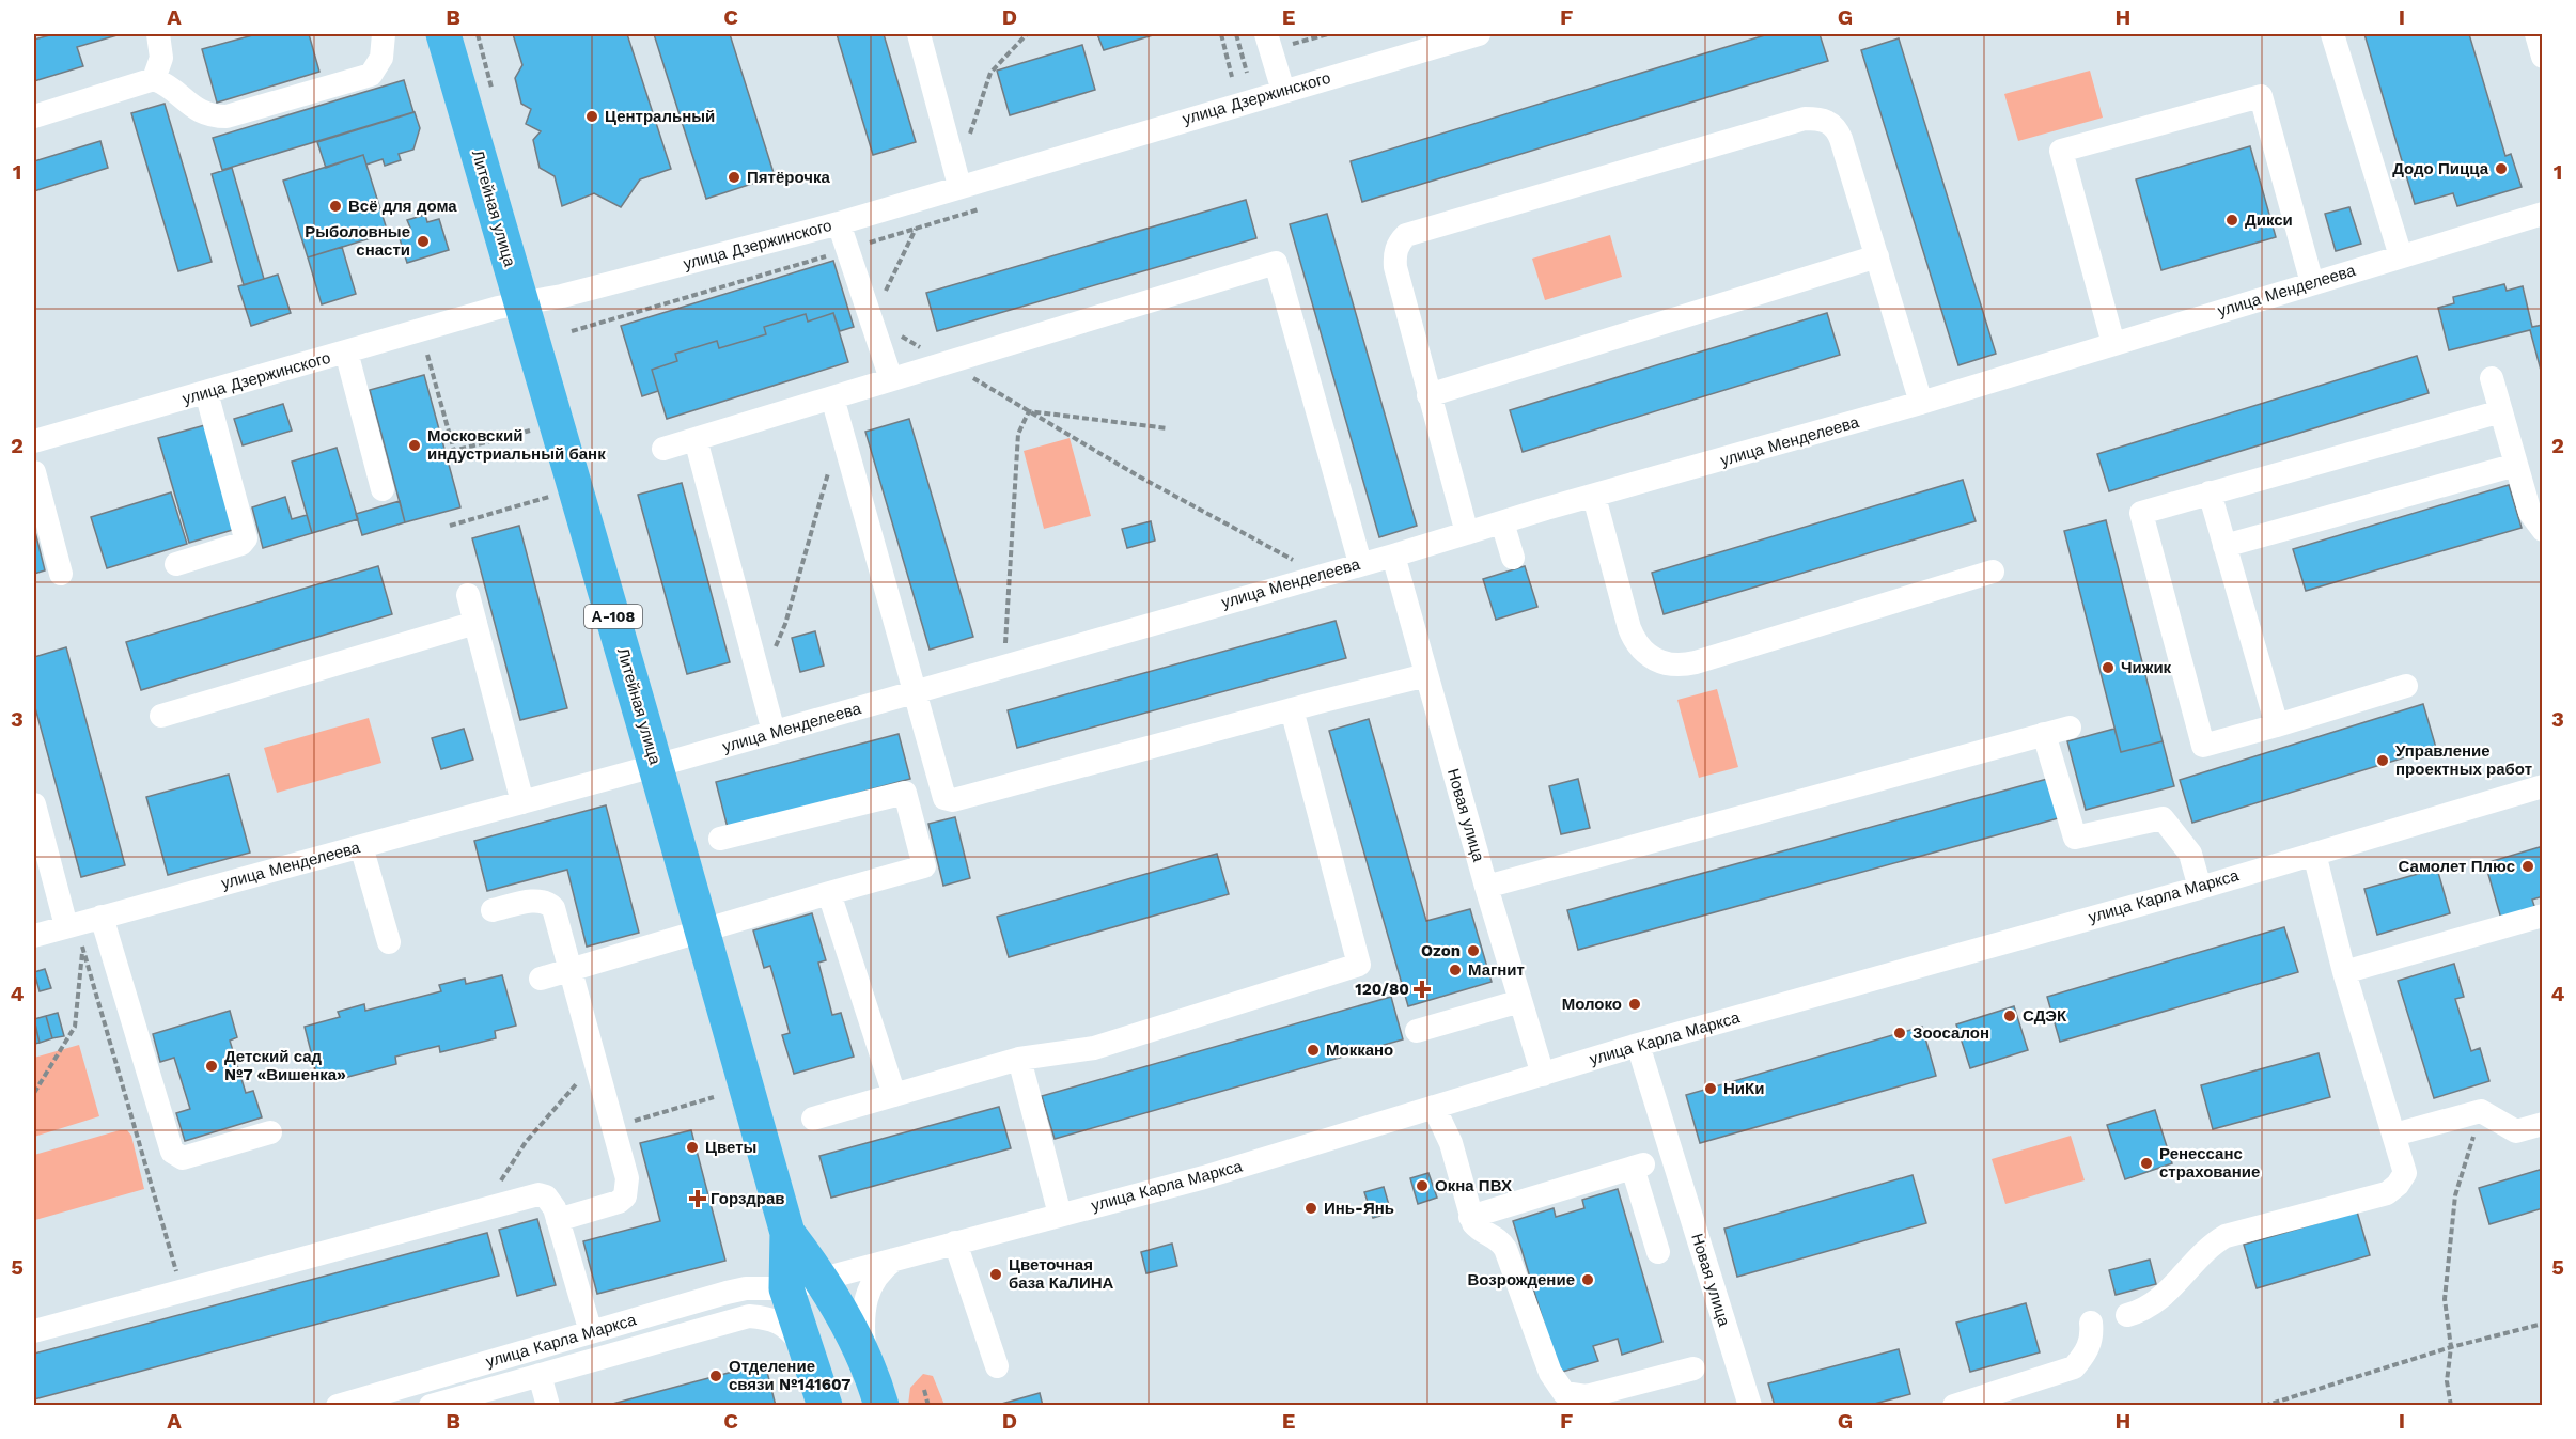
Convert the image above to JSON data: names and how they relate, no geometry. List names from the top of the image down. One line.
{"streets":{"highway":["Литейная улица","А-108"],"street":["улица Дзержинского","улица Менделеева","Новая улица","улица Карла Маркса"]},"crossings":[["улица Дзержинского","Литейная улица"],["Литейная улица","улица Менделеева"],["Литейная улица","А-108"],["Литейная улица","улица Карла Маркса"],["улица Менделеева","Новая улица"],["А-108","улица Карла Маркса"],["Новая улица","улица Карла Маркса"]],"places":{"other":["Центральный","Додо Пицца","Пятёрочка","Всё для дома","Дикси","Рыболовные снасти","Московский индустриальный банк","Чижик","Управление проектных работ","Самолет Плюс","Ozon","Магнит","Молоко","СДЭК","Зоосалон","Моккано","Детский сад №7 «Вишенка»","НиКи","Цветы","Ренессанс страхование","Окна ПВХ","Инь-Янь","Цветочная база КаЛИНА","Возрождение","Отделение связи №141607"],"health":["120/80","Горздрав"]},"grid":{"columns":["A","B","C","D","E","F","G","H","I"],"rows":["1","2","3","4","5"]}}
